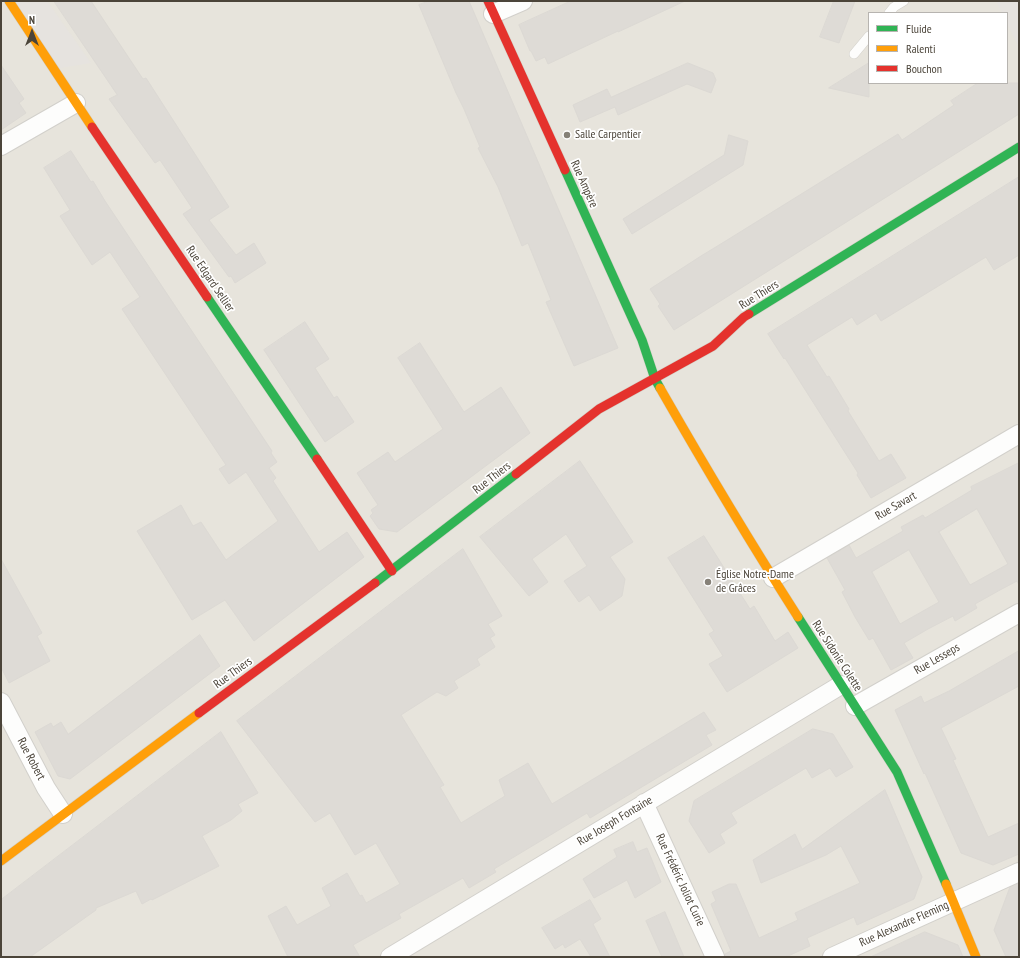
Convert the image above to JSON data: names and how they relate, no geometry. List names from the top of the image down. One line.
{"streets":{"street":["Rue Ampère","Rue Edgard Sellier","Rue Thiers","Rue Savart","Rue Sidonie Colette","Rue Lesseps","Rue Robert","Rue Joseph Fontaine","Rue Frédéric Joliot Curie","Rue Alexandre Fleming"]},"crossings":[["Rue Ampère","Rue Thiers"],["Rue Ampère","Rue Sidonie Colette"],["Rue Edgard Sellier","Rue Thiers"],["Rue Thiers","Rue Sidonie Colette"],["Rue Thiers","Rue Robert"],["Rue Savart","Rue Sidonie Colette"],["Rue Sidonie Colette","Rue Lesseps"],["Rue Sidonie Colette","Rue Joseph Fontaine"],["Rue Sidonie Colette","Rue Alexandre Fleming"],["Rue Joseph Fontaine","Rue Frédéric Joliot Curie"]],"places":["Salle Carpentier","Église Notre-Dame de Grâces"],"legend":["Fluide","Ralenti","Bouchon"],"north":"top"}
